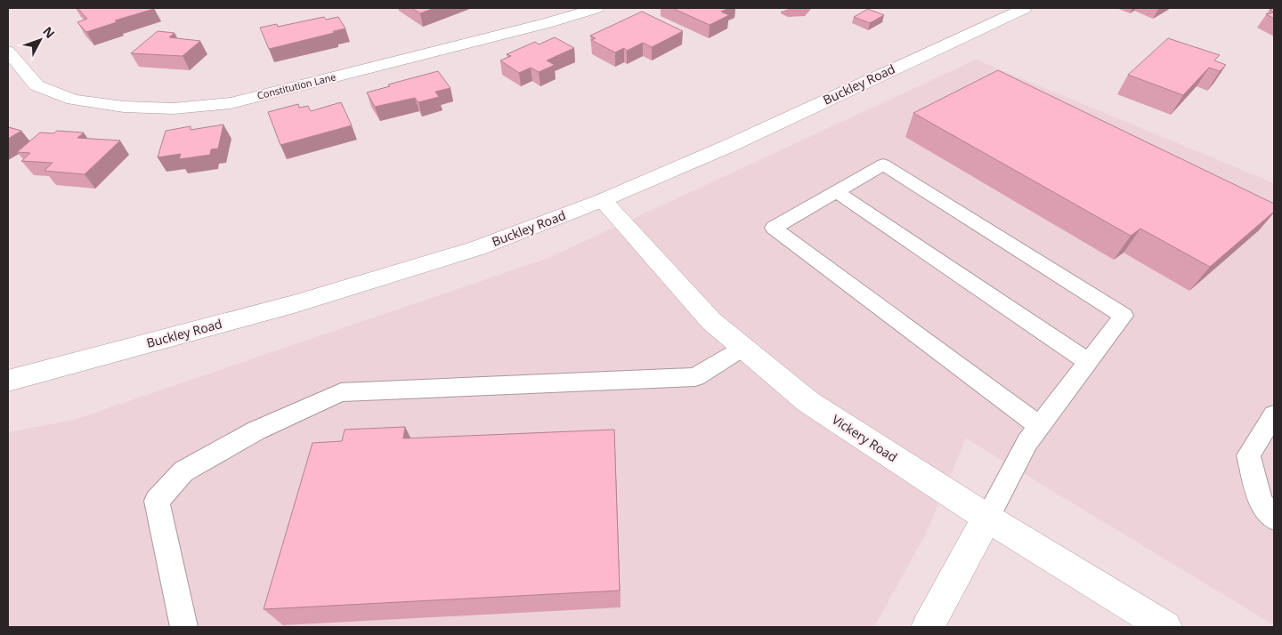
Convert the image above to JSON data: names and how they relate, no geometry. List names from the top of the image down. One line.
{"streets":{"street":["Buckley Road","Constitution Lane","Vickery Road"]},"crossings":[["Buckley Road","Vickery Road"]],"north":"top right"}
